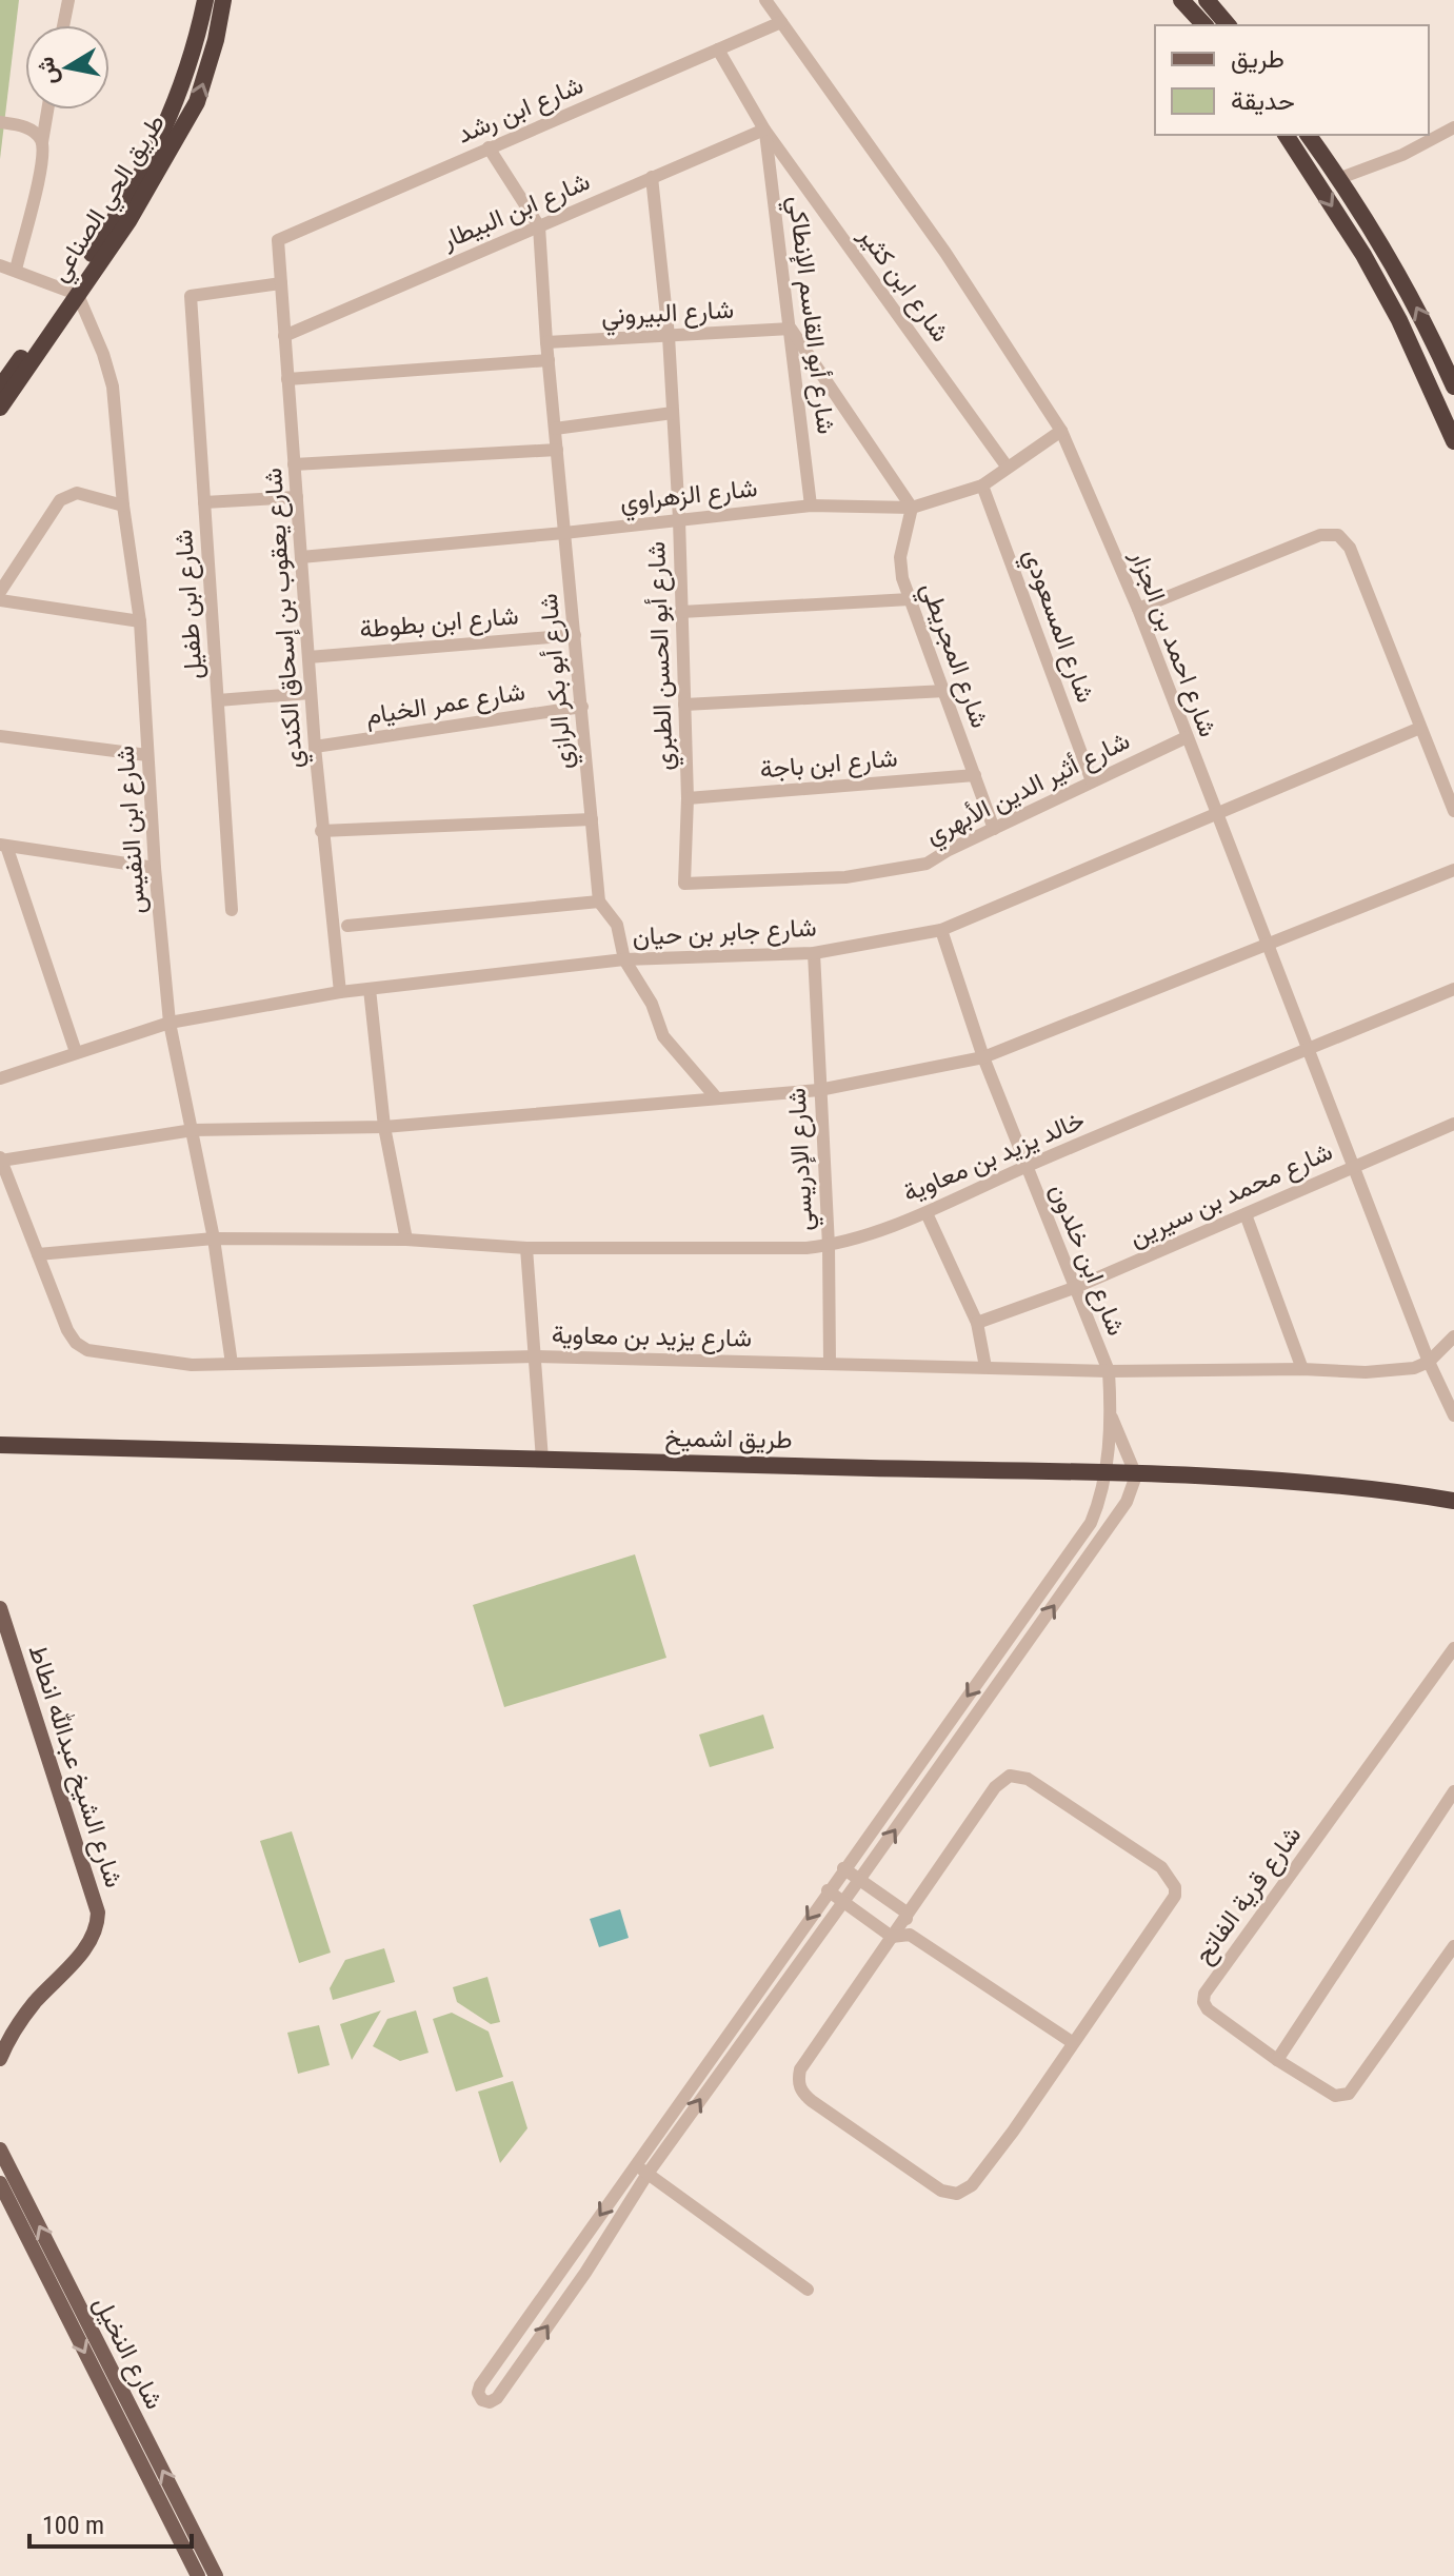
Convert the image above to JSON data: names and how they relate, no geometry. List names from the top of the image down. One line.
{"streets":{"highway":["طريق الحي الصناعي","طريق اشميخ"],"main road":["شارع الشيخ عبدالله انطاط","شارع النخيل"],"street":["شارع ابن رشد","شارع ابن البيطار","شارع ابن كثير","شارع البيروني","شارع أبو القاسم الإنطاكي","شارع الزهراوي","شارع ابن طفيل","شارع يعقوب بن إسحاق الكندي","شارع ابن بطوطة","شارع المسعودي","شارع احمد بن الجزار","شارع المجريطي","شارع أبو الحسن الطبري","شارع أبو بكر الرازي","شارع عمر الخيام","شارع ابن باجة","شارع أثير الدين الأبهري","شارع ابن النفيس","شارع جابر بن حيان","خالد يزيد بن معاوية","شارع الإدريسي","شارع محمد بن سيرين","شارع ابن خلدون","شارع يزيد بن معاوية","شارع قرية الفاتح"]},"crossings":[["شارع ابن رشد","شارع ابن كثير"],["شارع ابن رشد","شارع يعقوب بن إسحاق الكندي"],["شارع ابن رشد","شارع احمد بن الجزار"],["طريق الحي الصناعي","شارع ابن النفيس"],["شارع ابن البيطار","شارع ابن كثير"],["شارع ابن البيطار","شارع أبو القاسم الإنطاكي"],["شارع ابن البيطار","شارع يعقوب بن إسحاق الكندي"],["شارع ابن البيطار","شارع أبو الحسن الطبري"],["شارع ابن البيطار","شارع أبو بكر الرازي"],["شارع ابن كثير","شارع أبو القاسم الإنطاكي"],["شارع ابن كثير","شارع الزهراوي"],["شارع البيروني","شارع أبو القاسم الإنطاكي"],["شارع البيروني","شارع أبو الحسن الطبري"],["شارع البيروني","شارع أبو بكر الرازي"],["شارع أبو القاسم الإنطاكي","شارع الزهراوي"],["شارع الزهراوي","شارع يعقوب بن إسحاق الكندي"],["شارع الزهراوي","شارع المسعودي"],["شارع الزهراوي","شارع احمد بن الجزار"],["شارع الزهراوي","شارع المجريطي"],["شارع الزهراوي","شارع أبو الحسن الطبري"],["شارع الزهراوي","شارع أبو بكر الرازي"],["شارع ابن طفيل","شارع يعقوب بن إسحاق الكندي"],["شارع يعقوب بن إسحاق الكندي","شارع ابن بطوطة"],["شارع يعقوب بن إسحاق الكندي","شارع عمر الخيام"],["شارع يعقوب بن إسحاق الكندي","شارع جابر بن حيان"],["شارع ابن بطوطة","شارع أبو بكر الرازي"],["شارع المسعودي","شارع أثير الدين الأبهري"],["شارع احمد بن الجزار","شارع أثير الدين الأبهري"],["شارع احمد بن الجزار","شارع جابر بن حيان"],["شارع احمد بن الجزار","خالد يزيد بن معاوية"],["شارع احمد بن الجزار","شارع محمد بن سيرين"],["شارع احمد بن الجزار","شارع يزيد بن معاوية"],["شارع المجريطي","شارع ابن باجة"],["شارع المجريطي","شارع أثير الدين الأبهري"],["شارع أبو الحسن الطبري","شارع ابن باجة"],["شارع أبو الحسن الطبري","شارع أثير الدين الأبهري"],["شارع أبو بكر الرازي","شارع عمر الخيام"],["شارع أبو بكر الرازي","شارع جابر بن حيان"],["شارع ابن النفيس","شارع جابر بن حيان"],["شارع ابن النفيس","خالد يزيد بن معاوية"],["شارع ابن النفيس","شارع يزيد بن معاوية"],["شارع جابر بن حيان","شارع الإدريسي"],["شارع جابر بن حيان","شارع ابن خلدون"],["خالد يزيد بن معاوية","شارع الإدريسي"],["خالد يزيد بن معاوية","شارع ابن خلدون"],["خالد يزيد بن معاوية","شارع يزيد بن معاوية"],["شارع الإدريسي","شارع يزيد بن معاوية"],["شارع محمد بن سيرين","شارع ابن خلدون"],["شارع ابن خلدون","شارع يزيد بن معاوية"]],"legend":["طريق","حديقة"],"scale_bar":"100 m","north":"left"}
